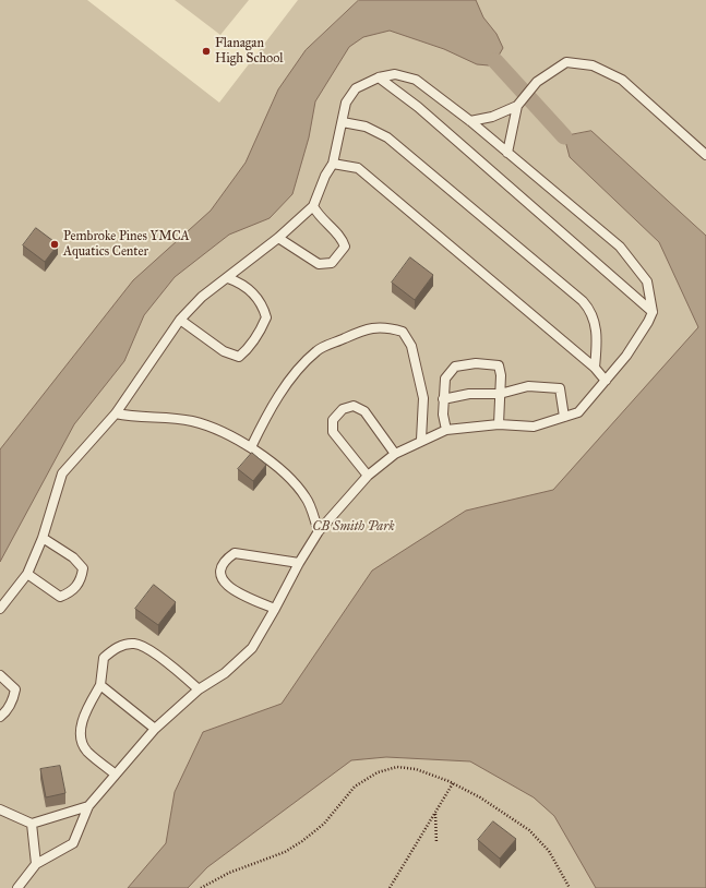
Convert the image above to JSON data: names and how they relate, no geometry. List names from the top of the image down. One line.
{"parks":["CB Smith Park"],"places":["Flanagan High School","Pembroke Pines YMCA Aquatics Center"]}
